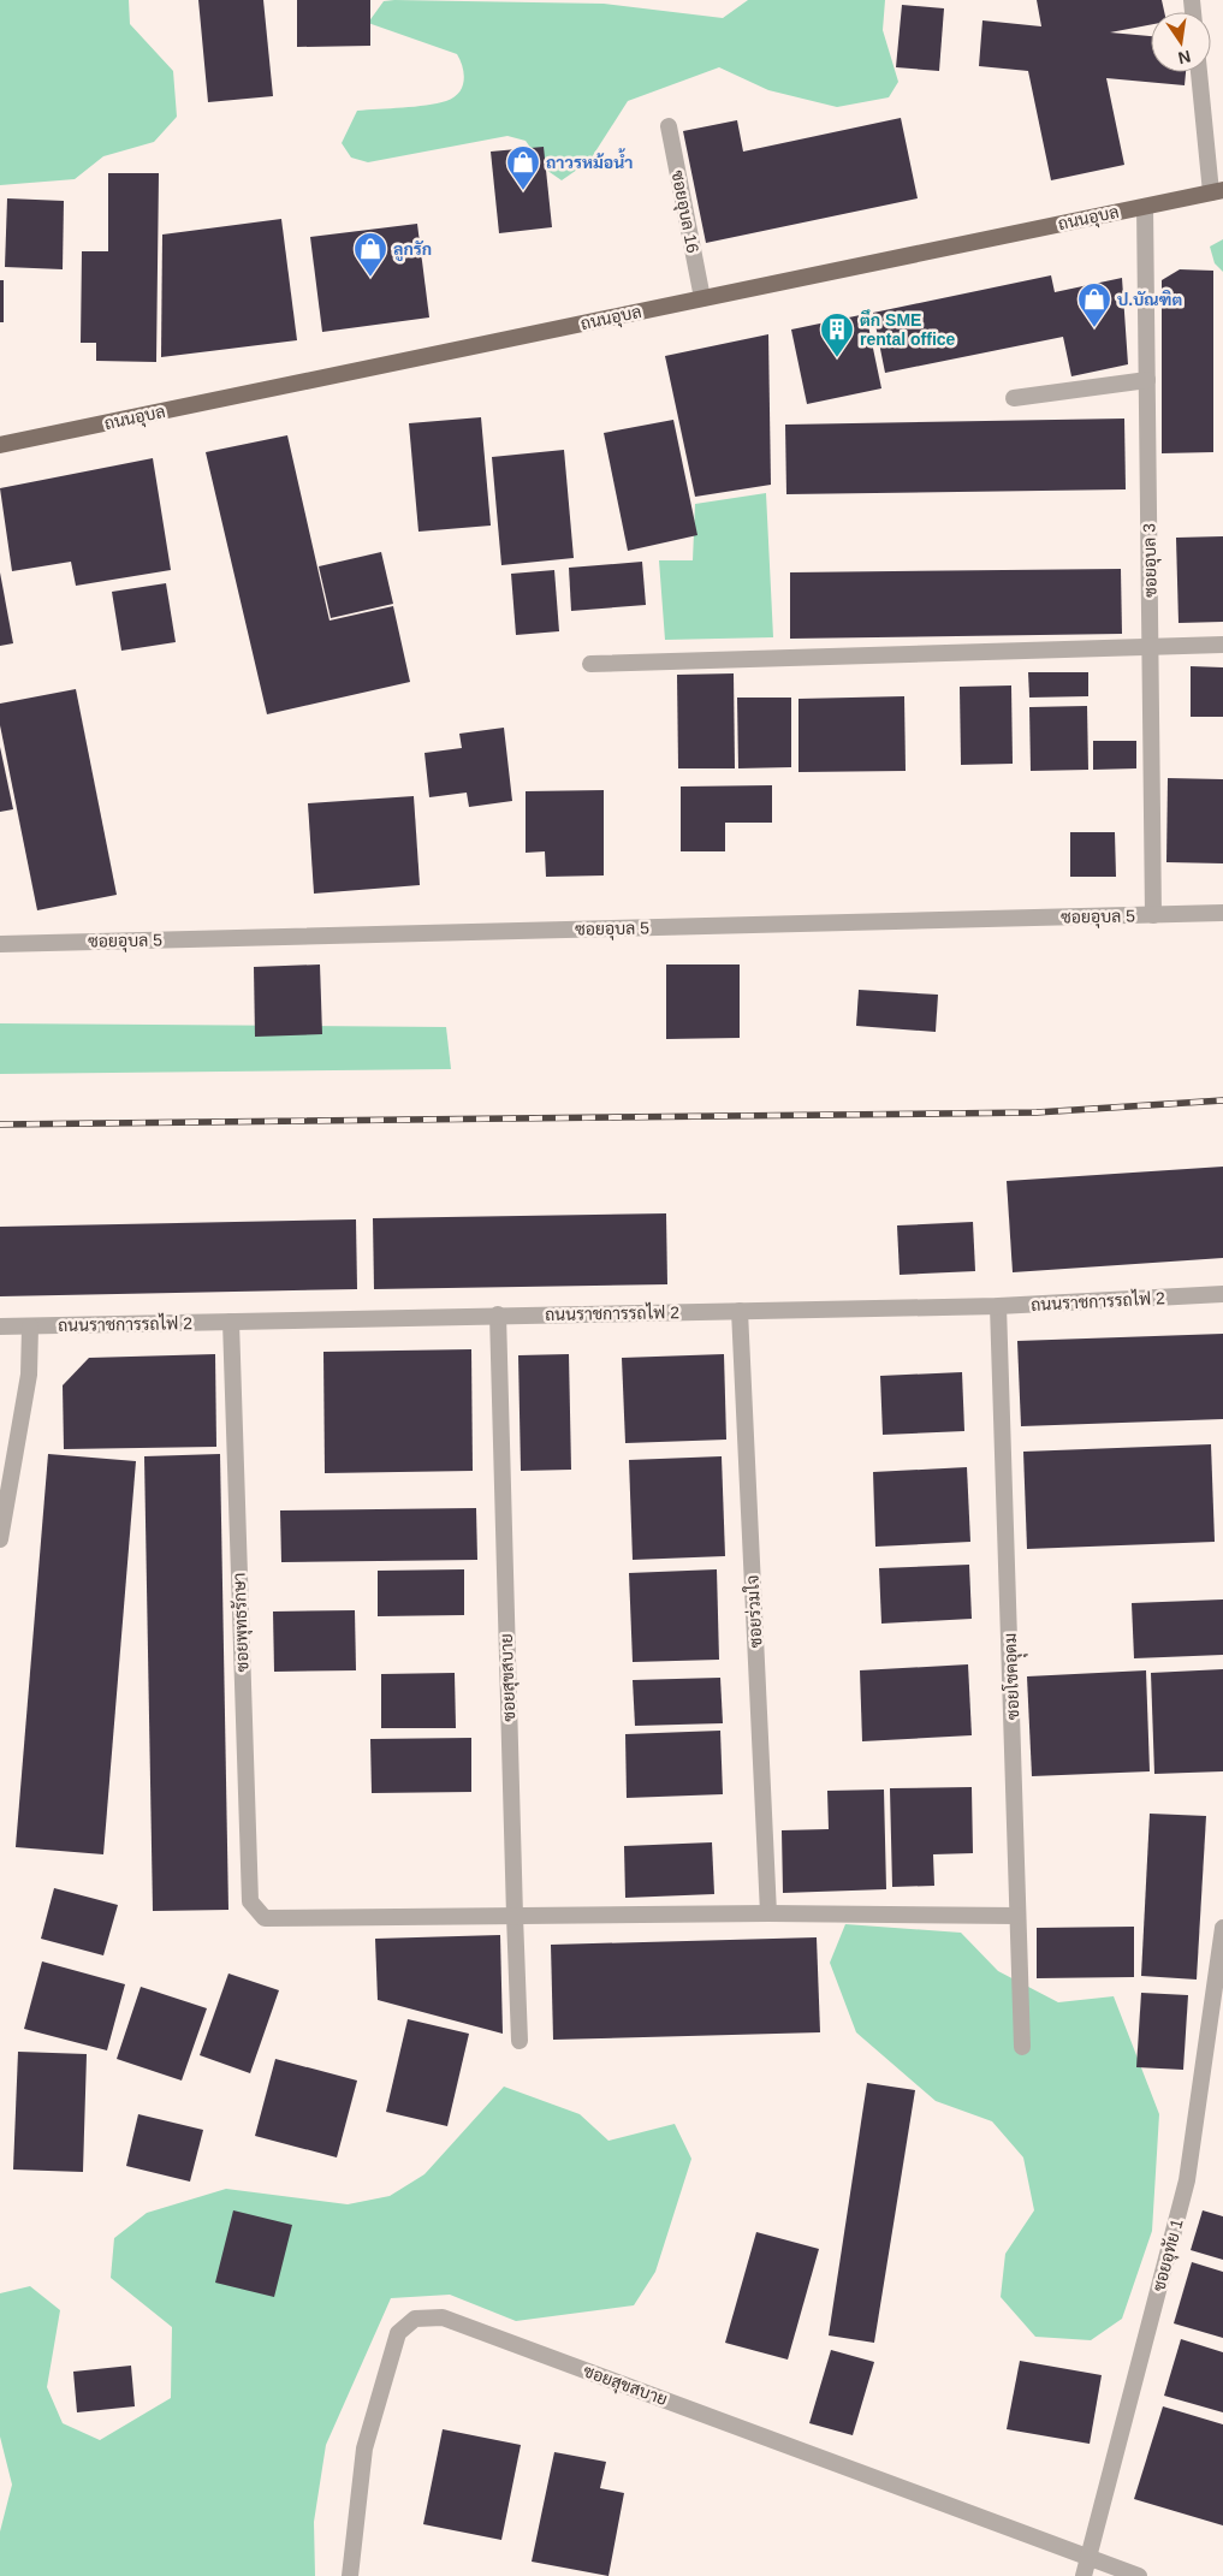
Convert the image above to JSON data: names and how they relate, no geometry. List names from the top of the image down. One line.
{"streets":{"main road":["ถนนอุบล"],"street":["ซอยอุบล 16","ซอยอุบล 3","ซอยอุบล 5","ถนนราชการรถไฟ 2","ซอยร่วมใจ","ซอยพุทธรักษา","ซอยโชคอุุดม","ซอยสุขสบาย","ซอยอุทัย 1"]},"crossings":[["ซอยอุบล 16","ถนนอุบล"],["ถนนอุบล","ซอยอุบล 3"],["ซอยอุบล 3","ซอยอุบล 5"],["ถนนราชการรถไฟ 2","ซอยร่วมใจ"],["ถนนราชการรถไฟ 2","ซอยพุทธรักษา"],["ถนนราชการรถไฟ 2","ซอยโชคอุุดม"],["ถนนราชการรถไฟ 2","ซอยสุขสบาย"],["ซอยพุทธรักษา","ซอยสุขสบาย"],["ซอยสุขสบาย","ซอยอุทัย 1"]],"places":{"shop":["ถาวรหม้อน้ำ","ลูกรัก","ป.บัณฑิต"],"building":["ตึก SME rental office"]},"north":"bottom"}
